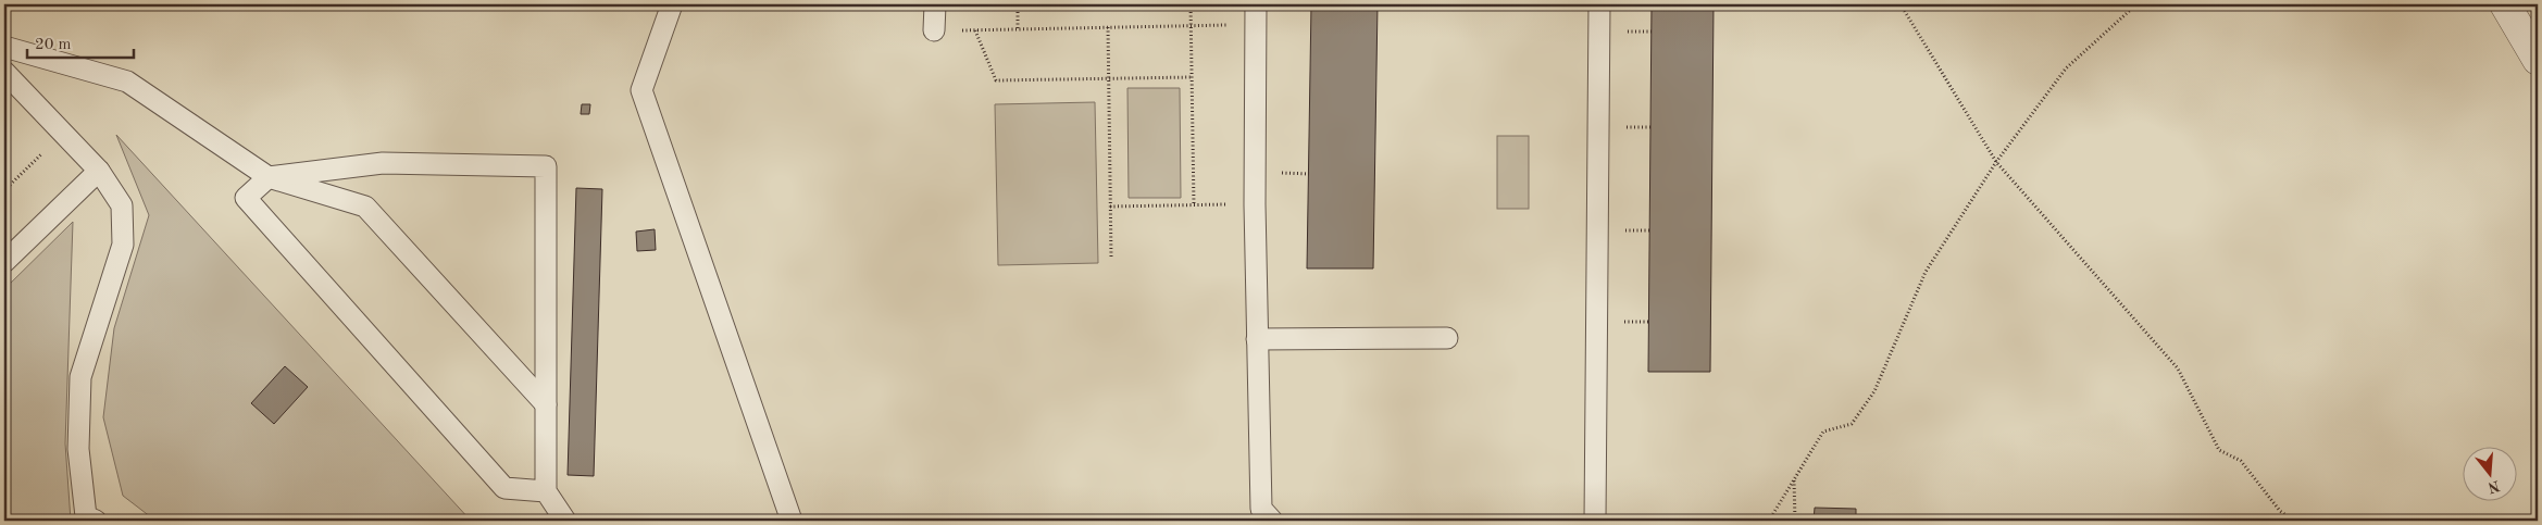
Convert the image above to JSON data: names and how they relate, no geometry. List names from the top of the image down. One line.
{"scale_bar":"20 m","north":"bottom"}
